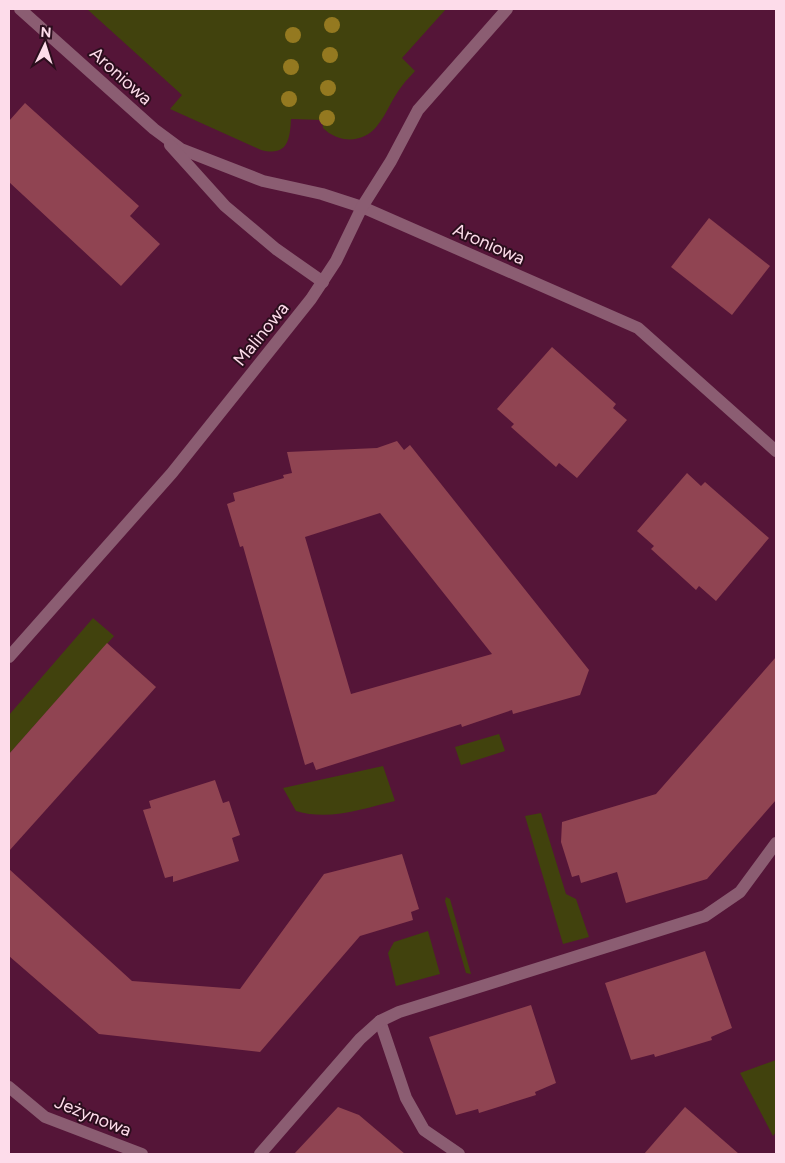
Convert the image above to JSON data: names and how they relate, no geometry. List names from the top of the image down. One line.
{"streets":{"street":["Aroniowa","Malinowa","Jeżynowa"]},"crossings":[["Aroniowa","Malinowa"]],"north":"top"}
